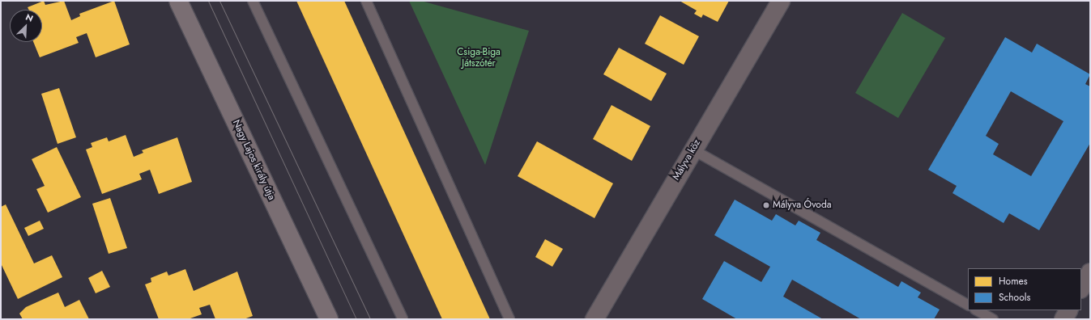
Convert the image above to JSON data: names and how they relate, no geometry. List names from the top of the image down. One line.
{"streets":{"main road":["Nagy Lajos király útja"],"street":["Mályva köz"]},"parks":["Csiga-Biga Játszótér"],"places":["Mályva Óvoda"],"legend":["Homes","Schools"],"north":"top right"}
